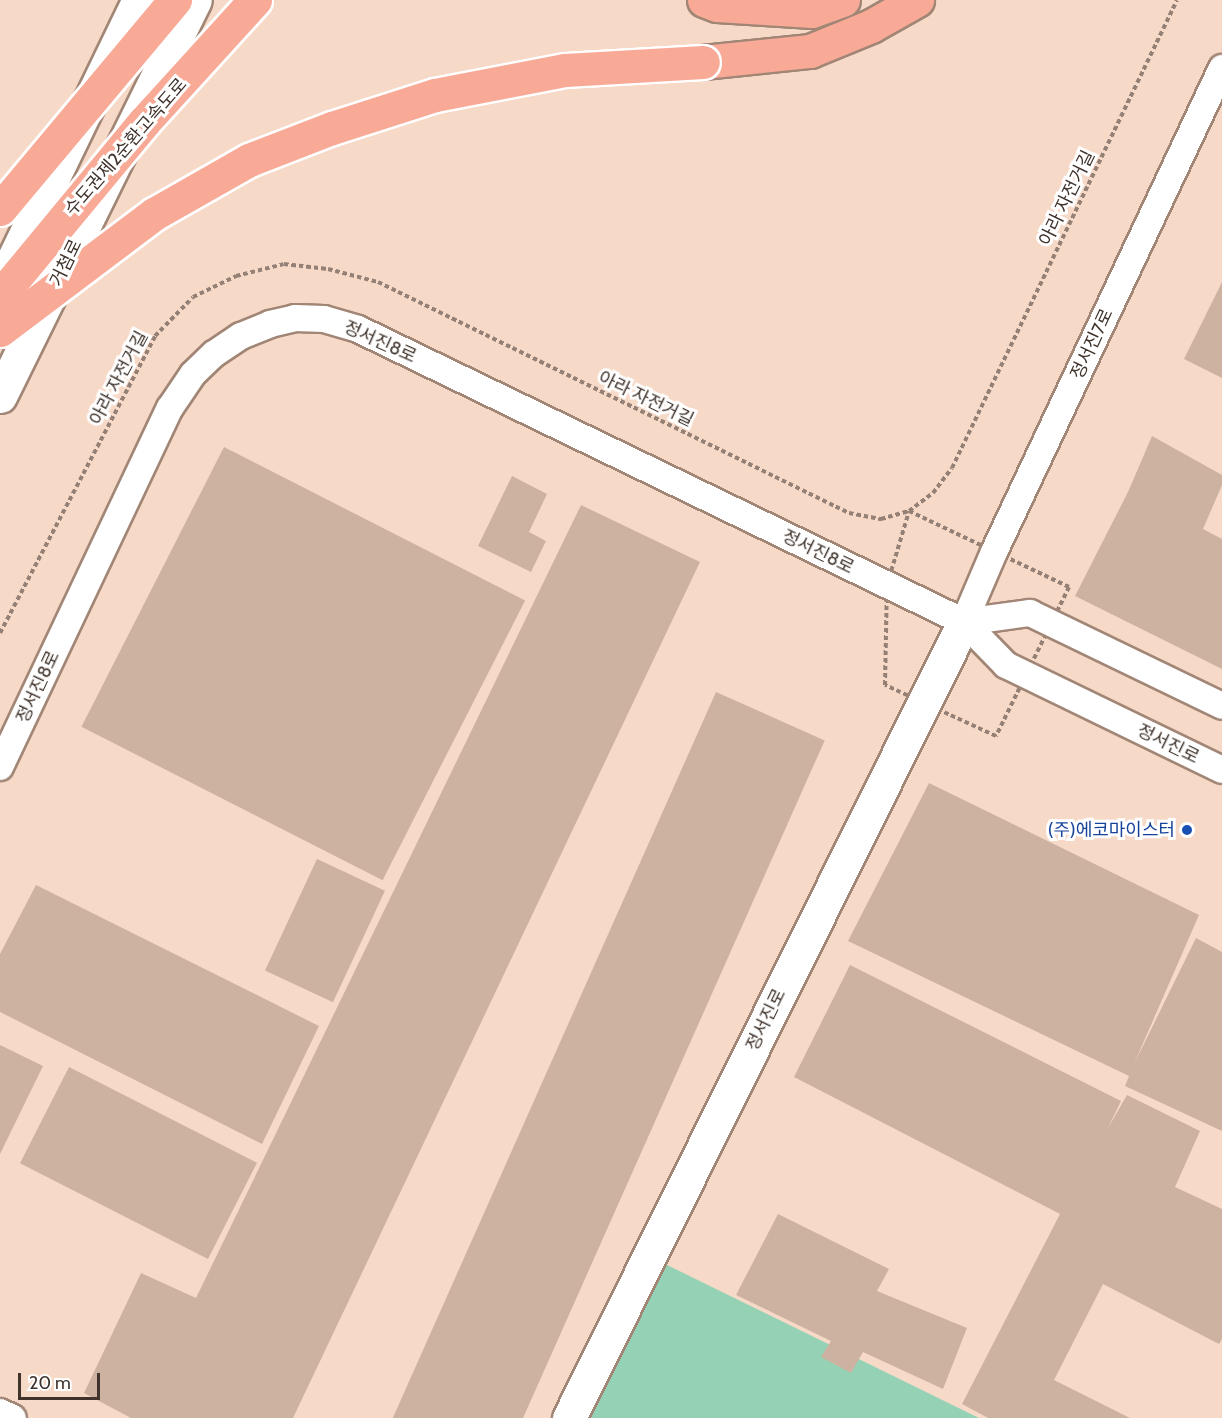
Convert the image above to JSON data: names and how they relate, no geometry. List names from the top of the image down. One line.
{"streets":{"highway":["수도권제2순환고속도로"],"street":["거첨로","정서진8로","정서진7로","정서진로"],"path":["아라 자전거길"]},"crossings":[["정서진8로","정서진7로"],["정서진8로","정서진로"],["정서진7로","정서진로"]],"places":["(주)에코마이스터"],"scale_bar":"20 m"}
